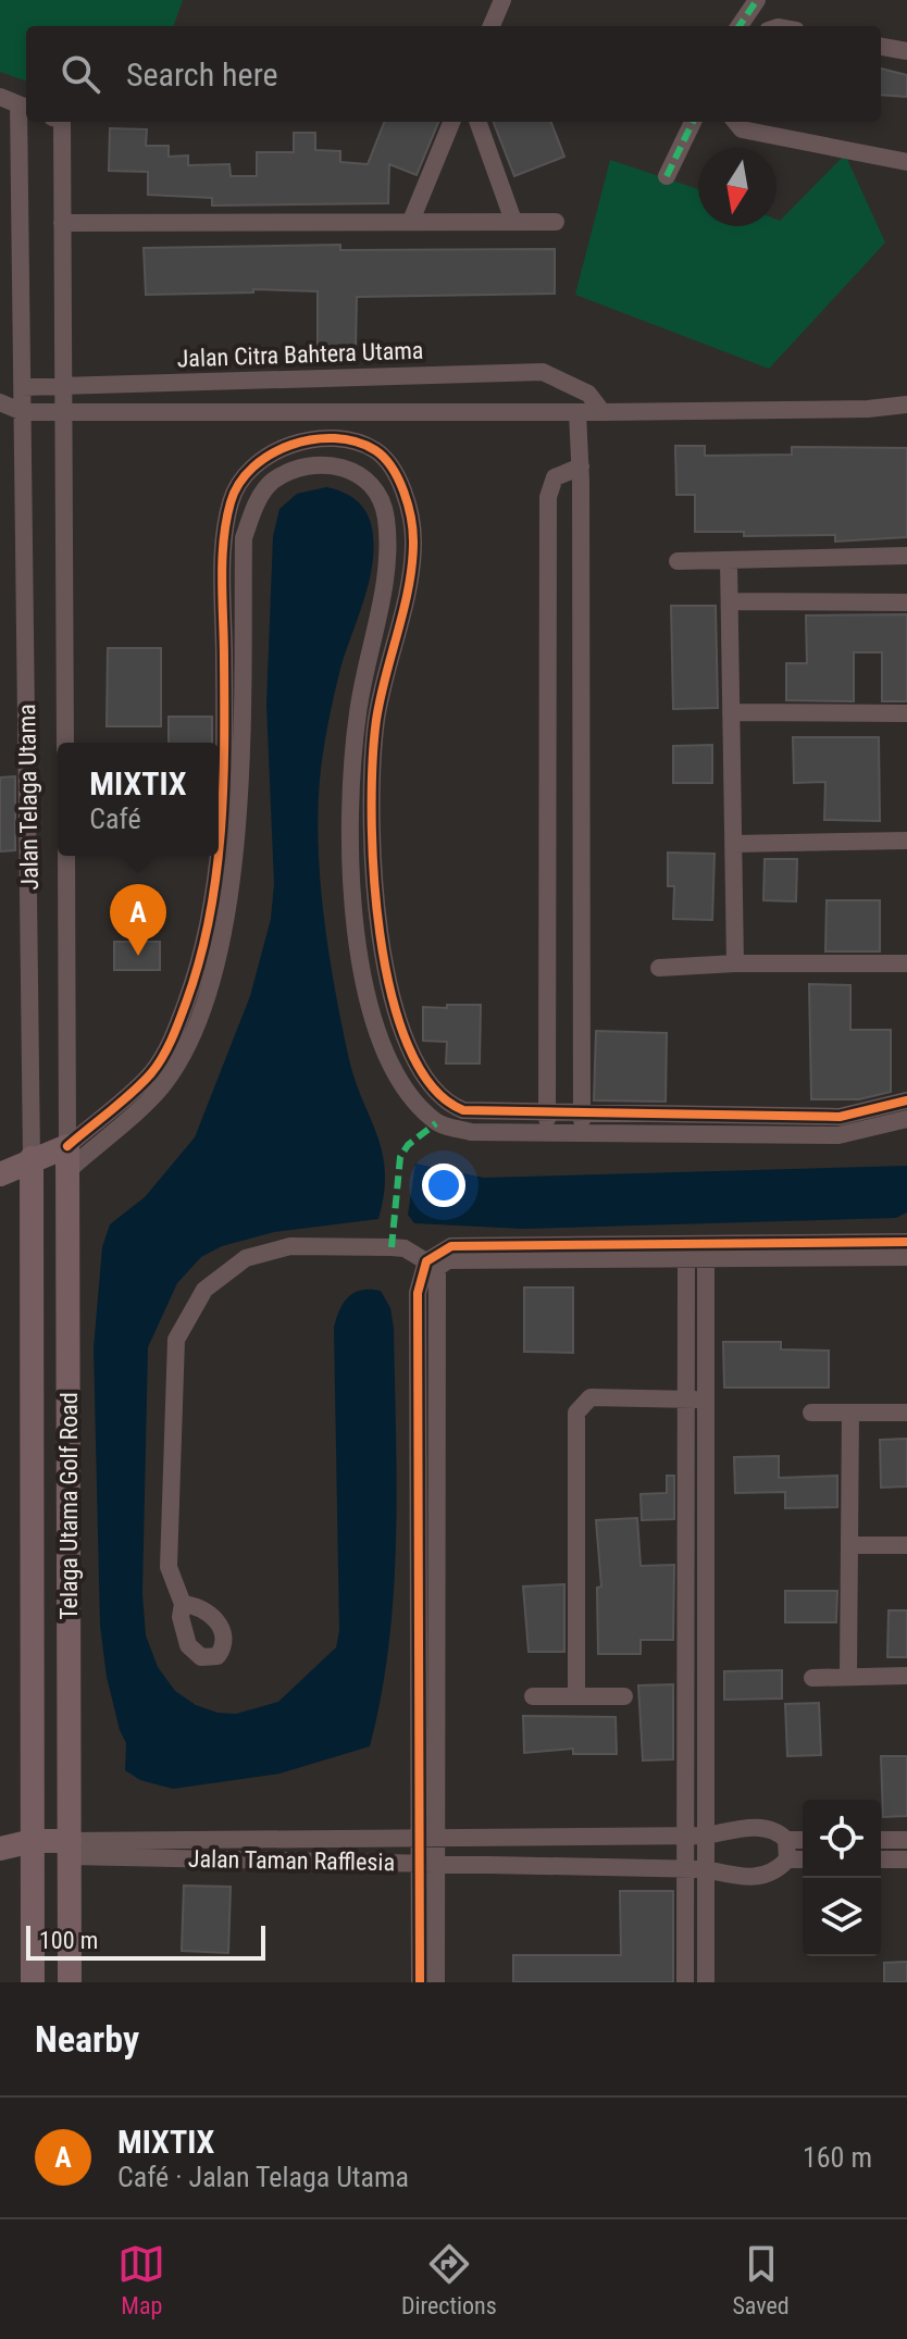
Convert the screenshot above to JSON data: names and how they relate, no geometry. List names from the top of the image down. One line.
{"streets":{"main road":["Jalan Telaga Utama","Telaga Utama Golf Road","Jalan Taman Rafflesia"],"street":["Jalan Citra Bahtera Utama"]},"crossings":[["Jalan Citra Bahtera Utama","Jalan Telaga Utama"],["Jalan Telaga Utama","Telaga Utama Golf Road"],["Telaga Utama Golf Road","Jalan Taman Rafflesia"]],"scale_bar":"100 m","north":"bottom","page":{"search":"Search here","popup":["MIXTIX","Café"],"pins":"A","scale":"100 m","heading":"Nearby","list":[{"mark":"A","name":"MIXTIX","note":"Café · Jalan Telaga Utama","value":"160 m"}],"nav":["Map","Directions","Saved"]}}
